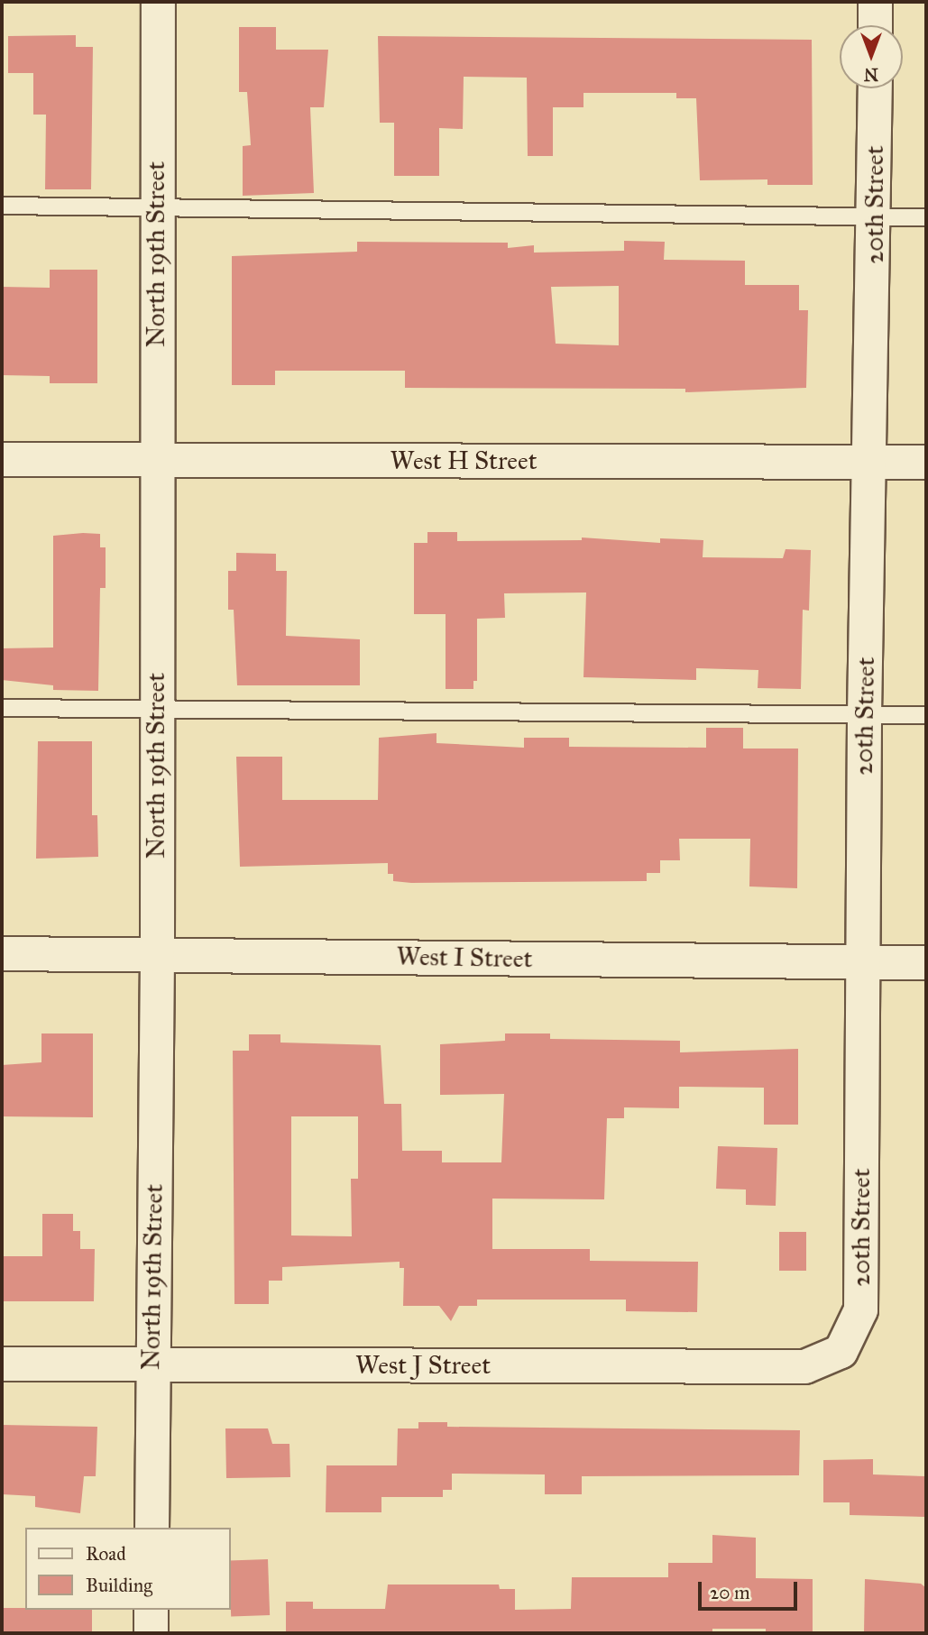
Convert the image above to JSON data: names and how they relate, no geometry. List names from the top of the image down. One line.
{"streets":{"street":["20th Street","North 19th Street","West H Street","West I Street","West J Street"]},"crossings":[["20th Street","West H Street"],["20th Street","West I Street"],["20th Street","West J Street"],["North 19th Street","West H Street"],["North 19th Street","West I Street"],["North 19th Street","West J Street"]],"legend":["Road","Building"],"scale_bar":"20 m","north":"bottom"}
